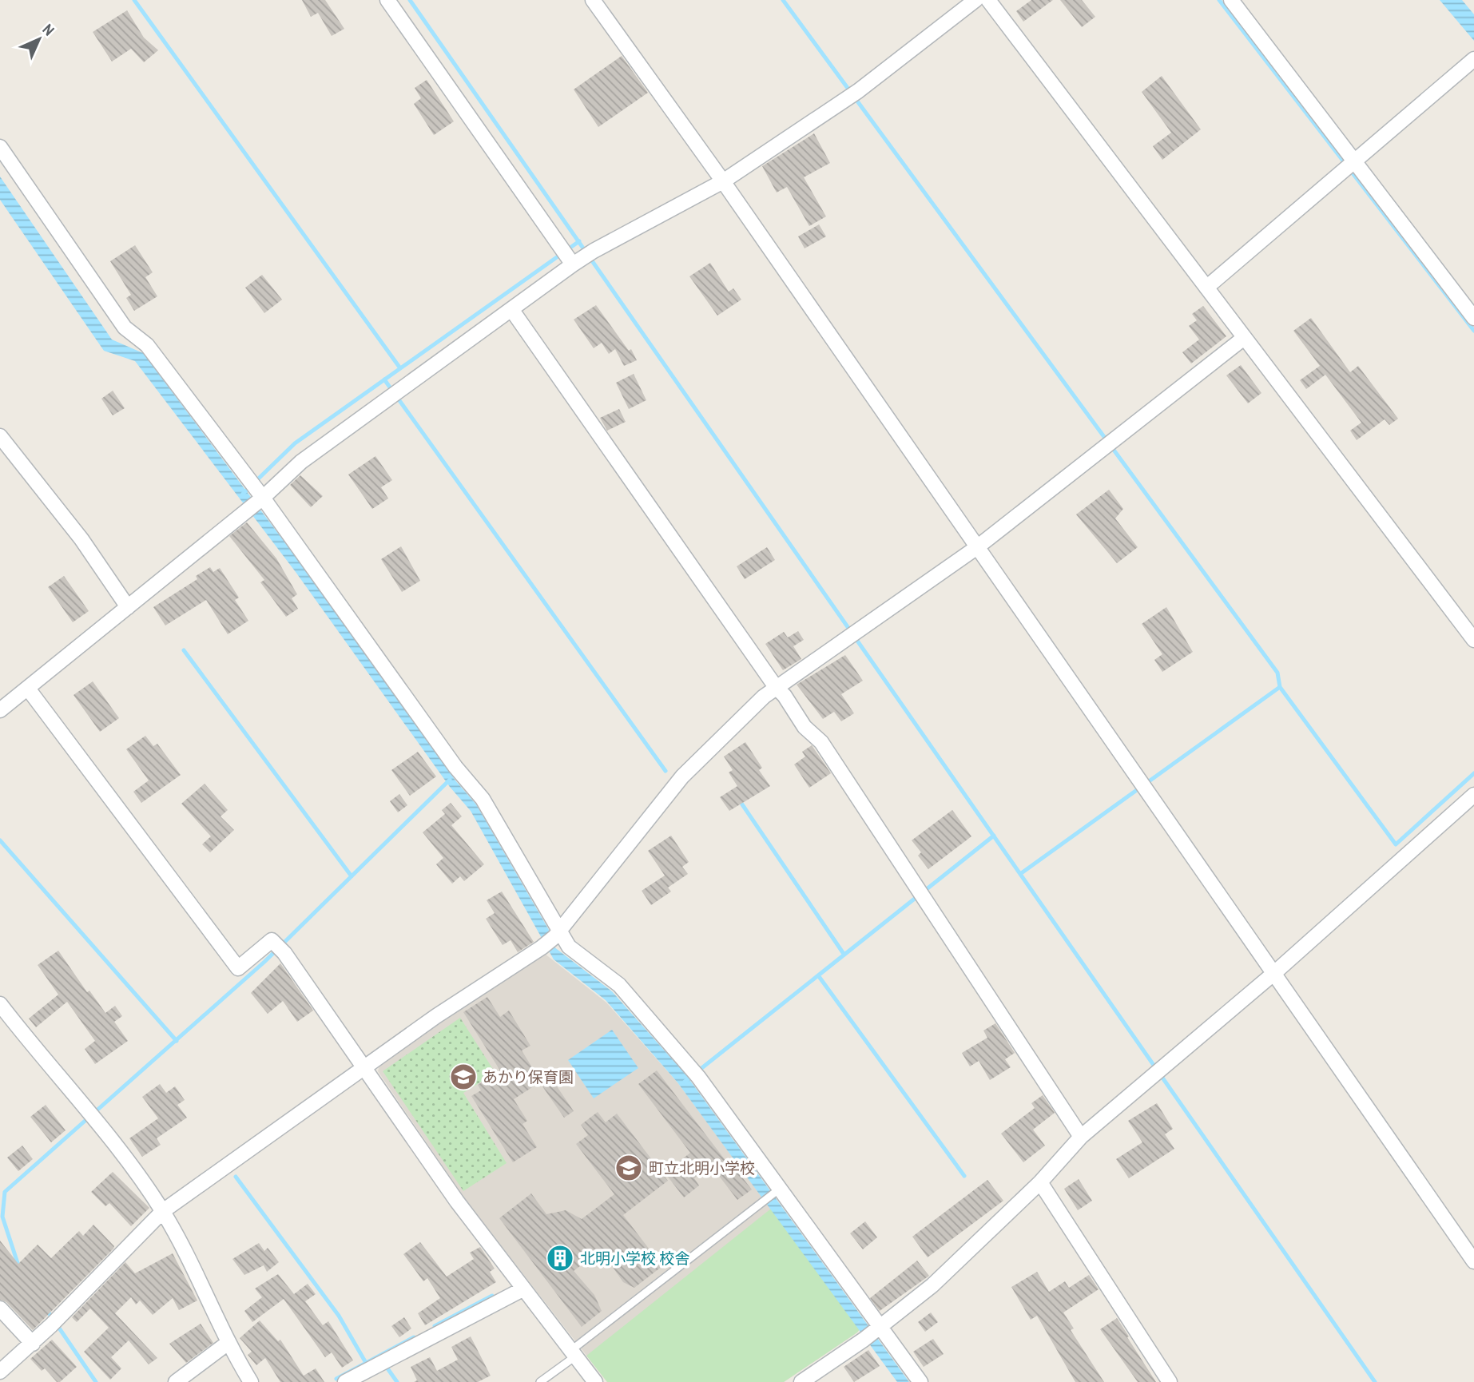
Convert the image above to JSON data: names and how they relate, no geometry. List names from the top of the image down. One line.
{"places":{"school or university":["あかり保育園","町立北明小学校"],"building":["北明小学校 校舎"]},"north":"top right"}
